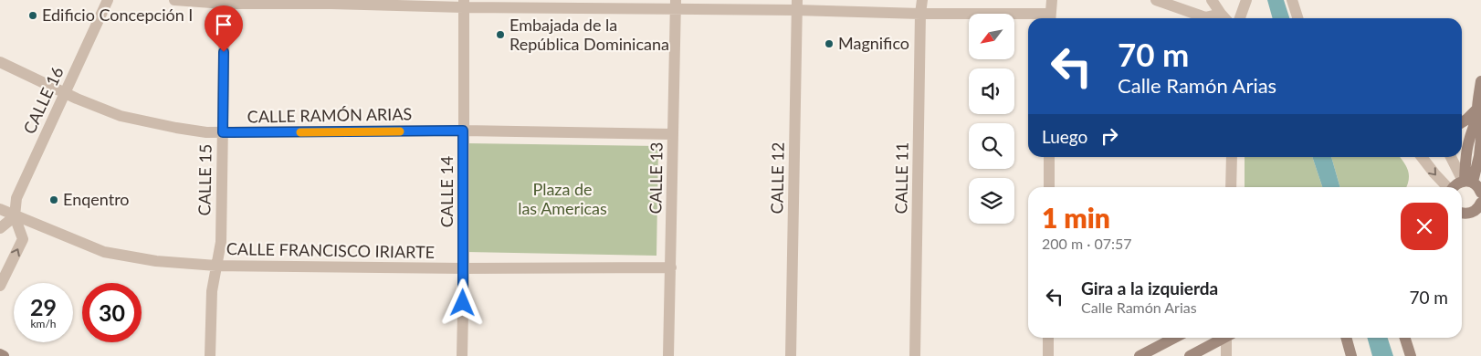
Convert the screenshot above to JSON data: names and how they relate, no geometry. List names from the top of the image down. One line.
{"streets":{"street":["CALLE 16","CALLE RAMÓN ARIAS","CALLE 13","CALLE 12","CALLE 11","CALLE 15","CALLE 14","CALLE FRANCISCO IRIARTE"]},"crossings":[["CALLE 16","CALLE RAMÓN ARIAS"],["CALLE 16","CALLE FRANCISCO IRIARTE"],["CALLE RAMÓN ARIAS","CALLE 13"],["CALLE RAMÓN ARIAS","CALLE 15"],["CALLE RAMÓN ARIAS","CALLE 14"],["CALLE 13","CALLE FRANCISCO IRIARTE"],["CALLE 15","CALLE FRANCISCO IRIARTE"],["CALLE 14","CALLE FRANCISCO IRIARTE"]],"parks":["Plaza de las Americas"],"places":["Edificio Concepción I","Embajada de la República Dominicana","Magnifico","Enqentro"],"north":"bottom left","page":{"turn":["70 m","Calle Ramón Arias"],"then":"Luego","heading":["1 min","200 m · 07:57"],"list":[{"name":"Gira a la izquierda","note":"Calle Ramón Arias","value":"70 m"}],"speed":"29 km/h","limit":"30"}}
